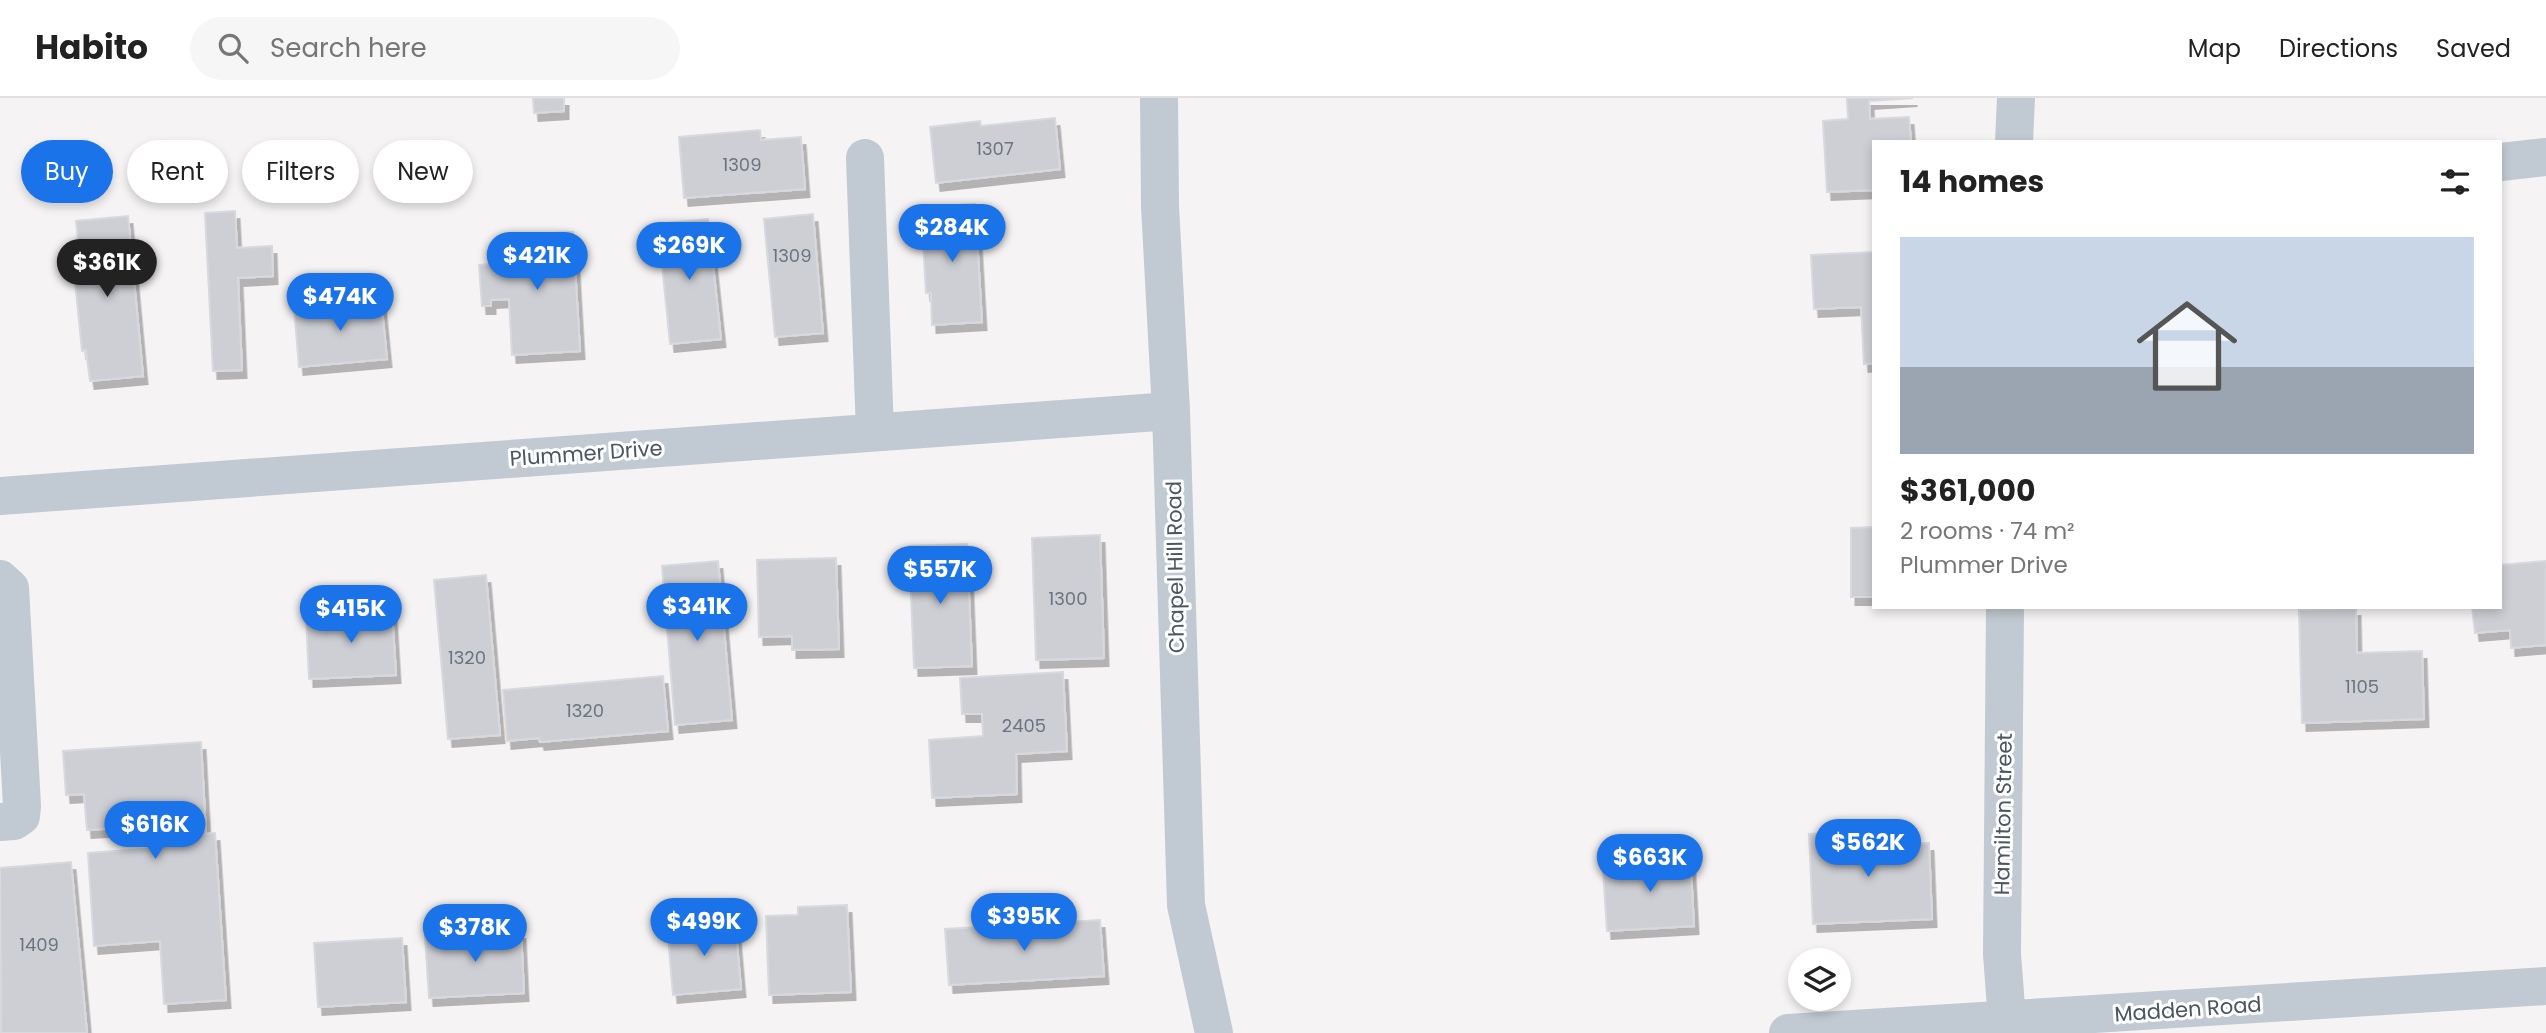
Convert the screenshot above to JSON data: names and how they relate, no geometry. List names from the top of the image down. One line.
{"streets":{"street":["Plummer Drive","Chapel Hill Road","Hamilton Street","Madden Road"]},"crossings":[["Plummer Drive","Chapel Hill Road"],["Hamilton Street","Madden Road"]],"house_numbers":["1307","1309","1309","1300","1320","1105","1320","2405","1409"],"page":{"header":"Habito","search":"Search here","nav":["Map","Directions","Saved"],"chip":["Buy","Rent","Filters","New"],"heading":"14 homes","price":["$284K","$269K","$421K","$361K","$474K","$557K","$341K","$415K","$616K","$562K","$663K","$395K","$499K","$378K"],"list":[{"name":"$361,000","note":"2 rooms · 74 m² · Plummer Drive"}]}}
